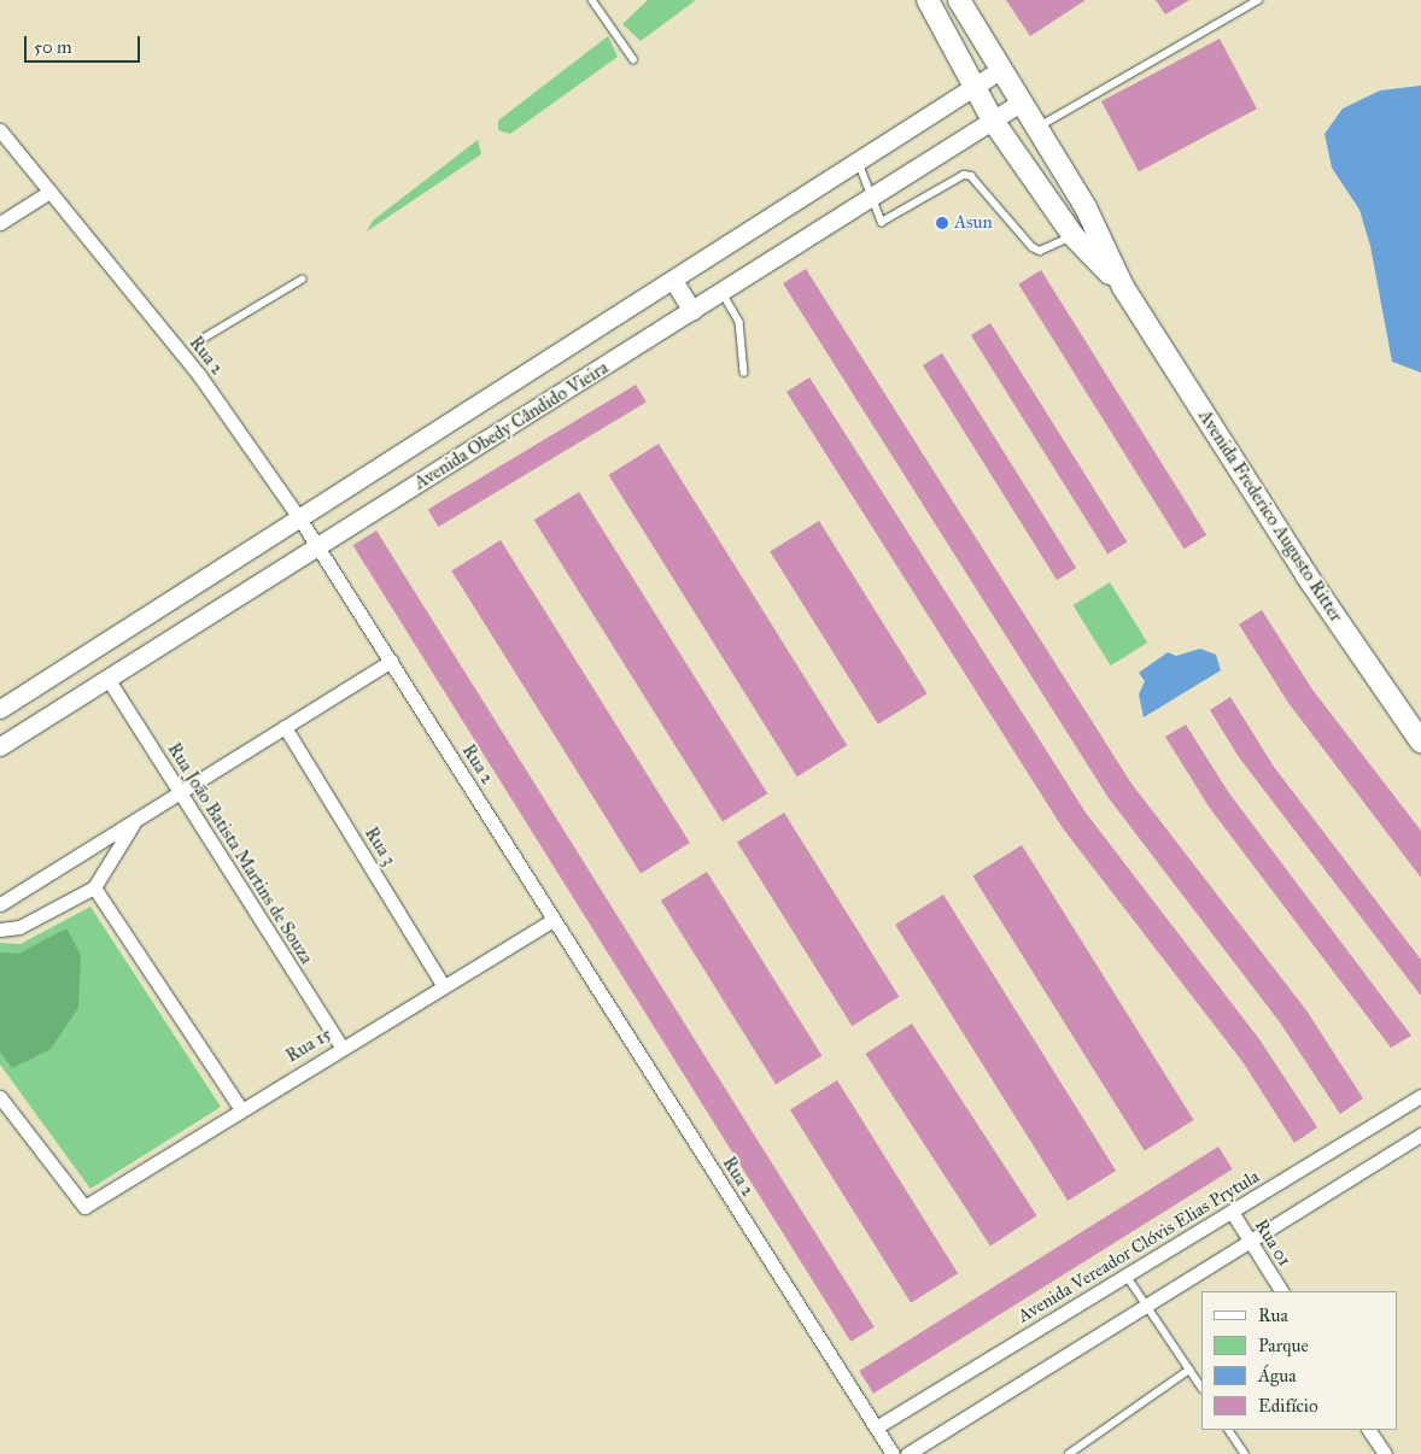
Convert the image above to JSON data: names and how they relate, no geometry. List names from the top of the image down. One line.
{"streets":{"main road":["Avenida Obedy Cândido Vieira","Avenida Frederico Augusto Ritter"],"street":["Rua 2","Rua 3","Rua João Batista Martins de Souza","Rua 15","Rua 01","Avenida Vereador Clóvis Elias Prytula"]},"crossings":[["Rua 2","Avenida Obedy Cândido Vieira"],["Rua 2","Rua 15"],["Rua 2","Avenida Vereador Clóvis Elias Prytula"],["Avenida Obedy Cândido Vieira","Avenida Frederico Augusto Ritter"],["Avenida Obedy Cândido Vieira","Rua João Batista Martins de Souza"],["Rua 3","Rua 15"],["Rua João Batista Martins de Souza","Rua 15"],["Rua 01","Avenida Vereador Clóvis Elias Prytula"]],"places":["Asun"],"legend":["Rua","Parque","Água","Edifício"],"scale_bar":"50 m"}
